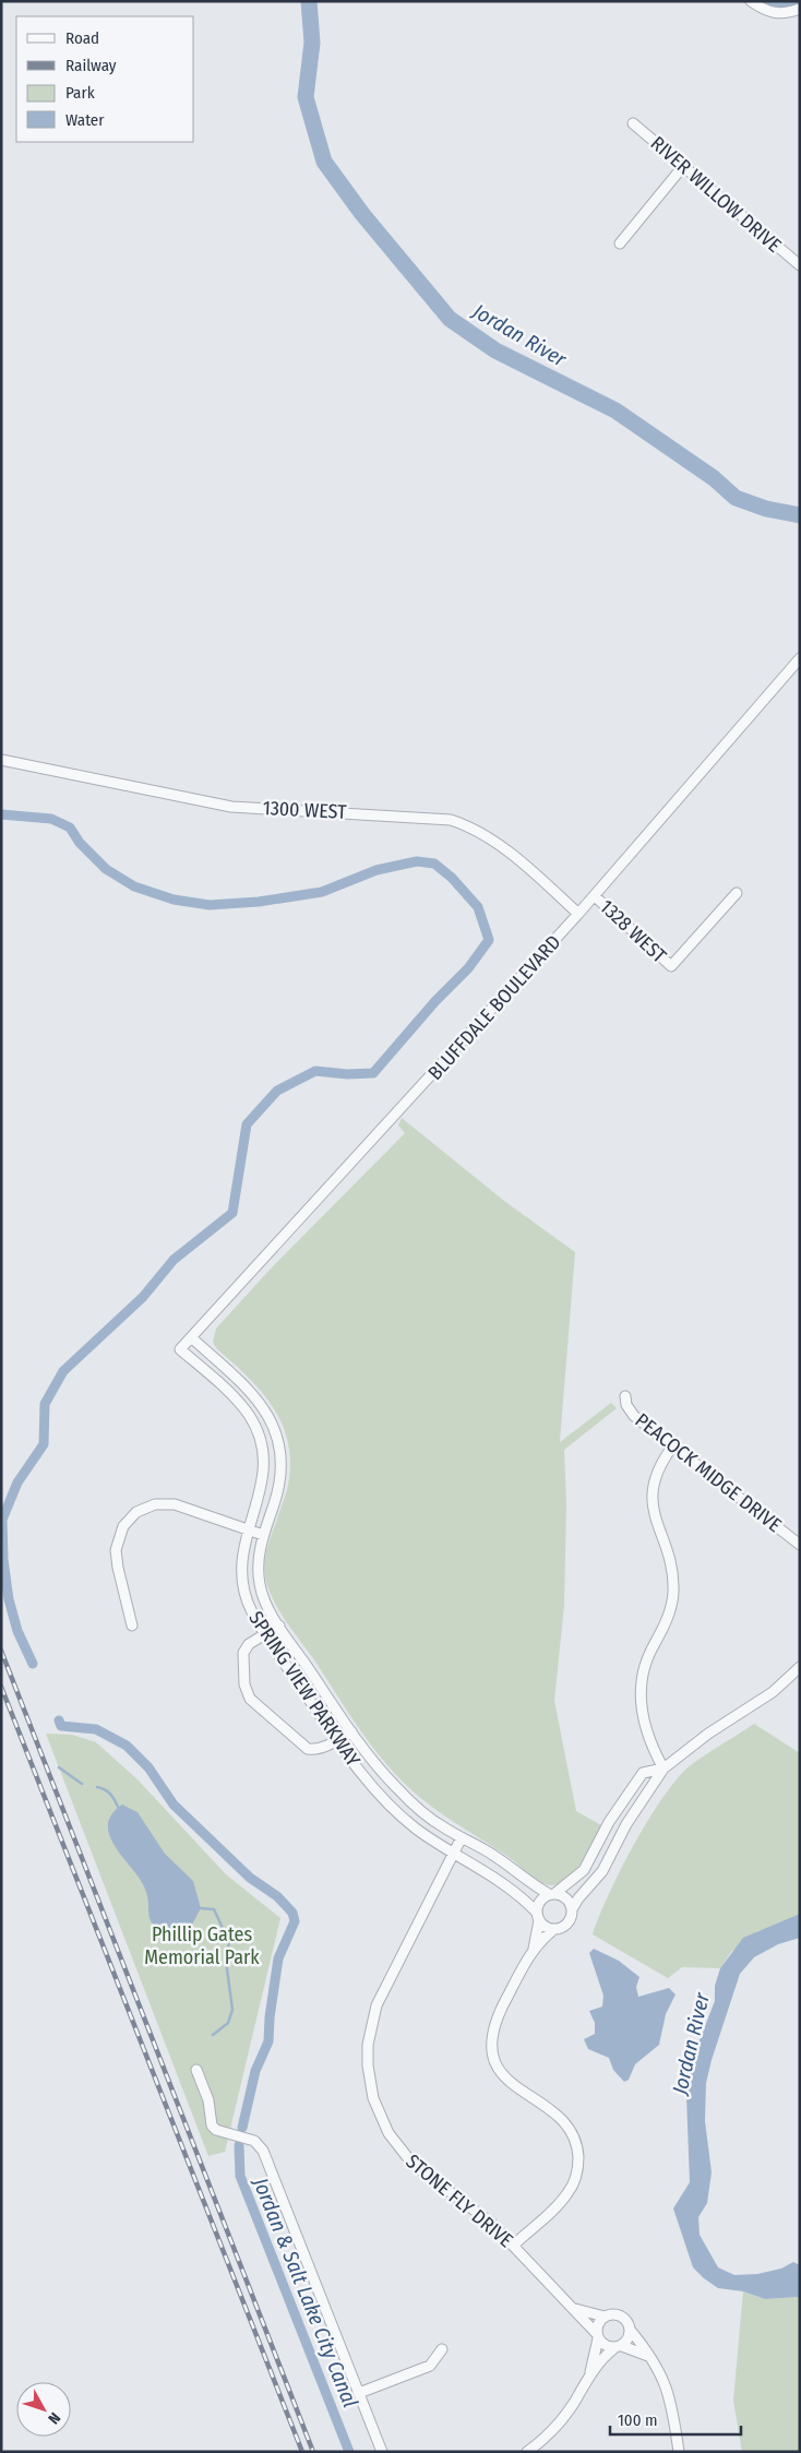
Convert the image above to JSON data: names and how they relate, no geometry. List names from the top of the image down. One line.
{"streets":{"street":["RIVER WILLOW DRIVE","1300 WEST","1328 WEST","BLUFFDALE BOULEVARD","PEACOCK MIDGE DRIVE","SPRING VIEW PARKWAY","STONE FLY DRIVE"]},"crossings":[["1300 WEST","BLUFFDALE BOULEVARD"],["1328 WEST","BLUFFDALE BOULEVARD"],["BLUFFDALE BOULEVARD","SPRING VIEW PARKWAY"],["SPRING VIEW PARKWAY","STONE FLY DRIVE"]],"water":["Jordan River","Jordan & Salt Lake City Canal"],"parks":["Phillip Gates Memorial Park"],"legend":["Road","Railway","Park","Water"],"scale_bar":"100 m","north":"bottom right"}
